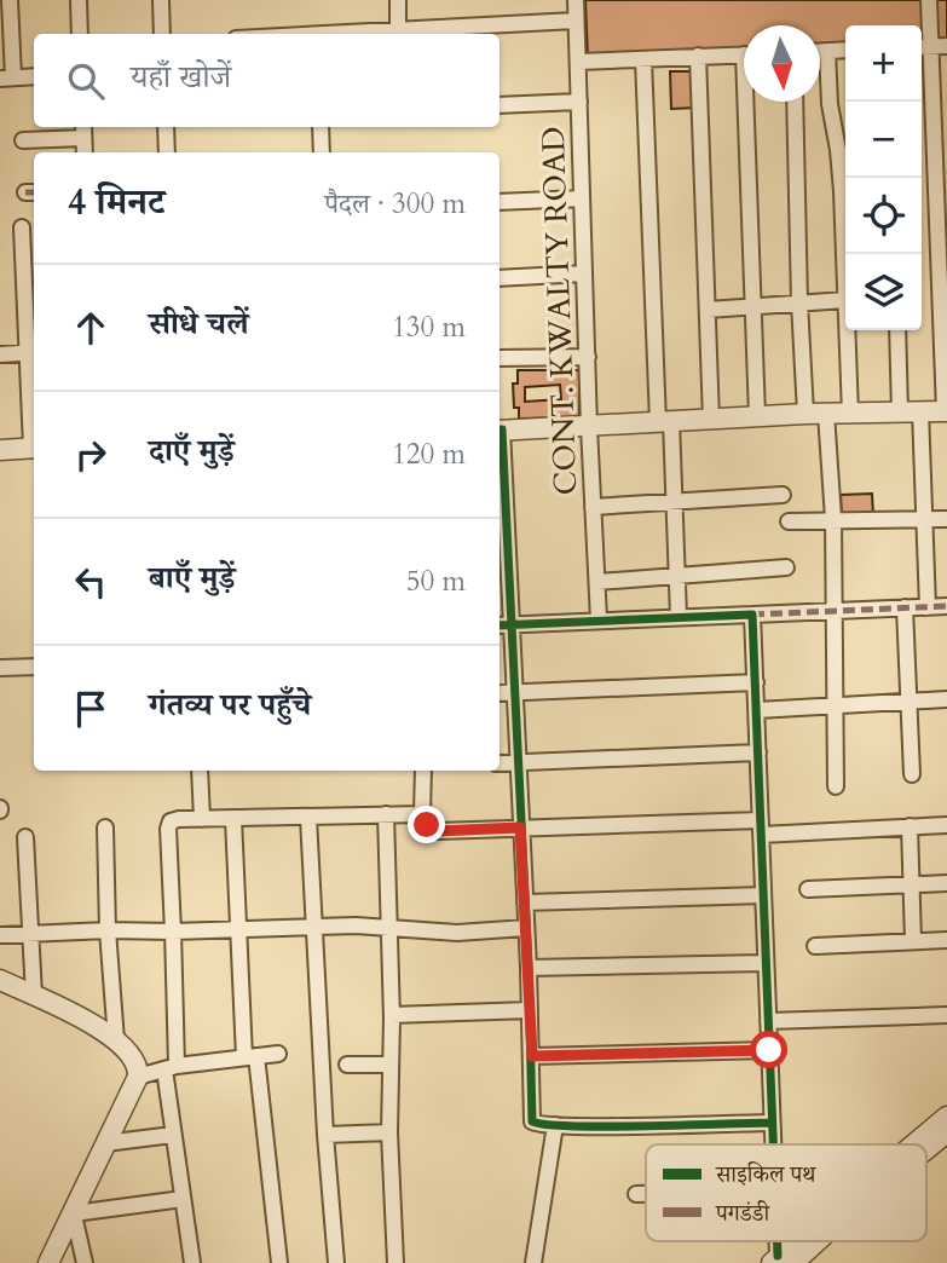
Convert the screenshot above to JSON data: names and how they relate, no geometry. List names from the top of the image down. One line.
{"streets":{"street":["CONT. KWALTY ROAD"]},"legend":["साइकिल पथ","पगडंडी"],"north":"bottom","page":{"map_buttons":["+","−"],"search":"यहाँ खोजें","heading":["4 मिनट","पैदल · 300 m"],"list":[["सीधे चलें","130 m"],["दाएँ मुड़ें","120 m"],["बाएँ मुड़ें","50 m"],"गंतव्य पर पहुँचे"]}}
